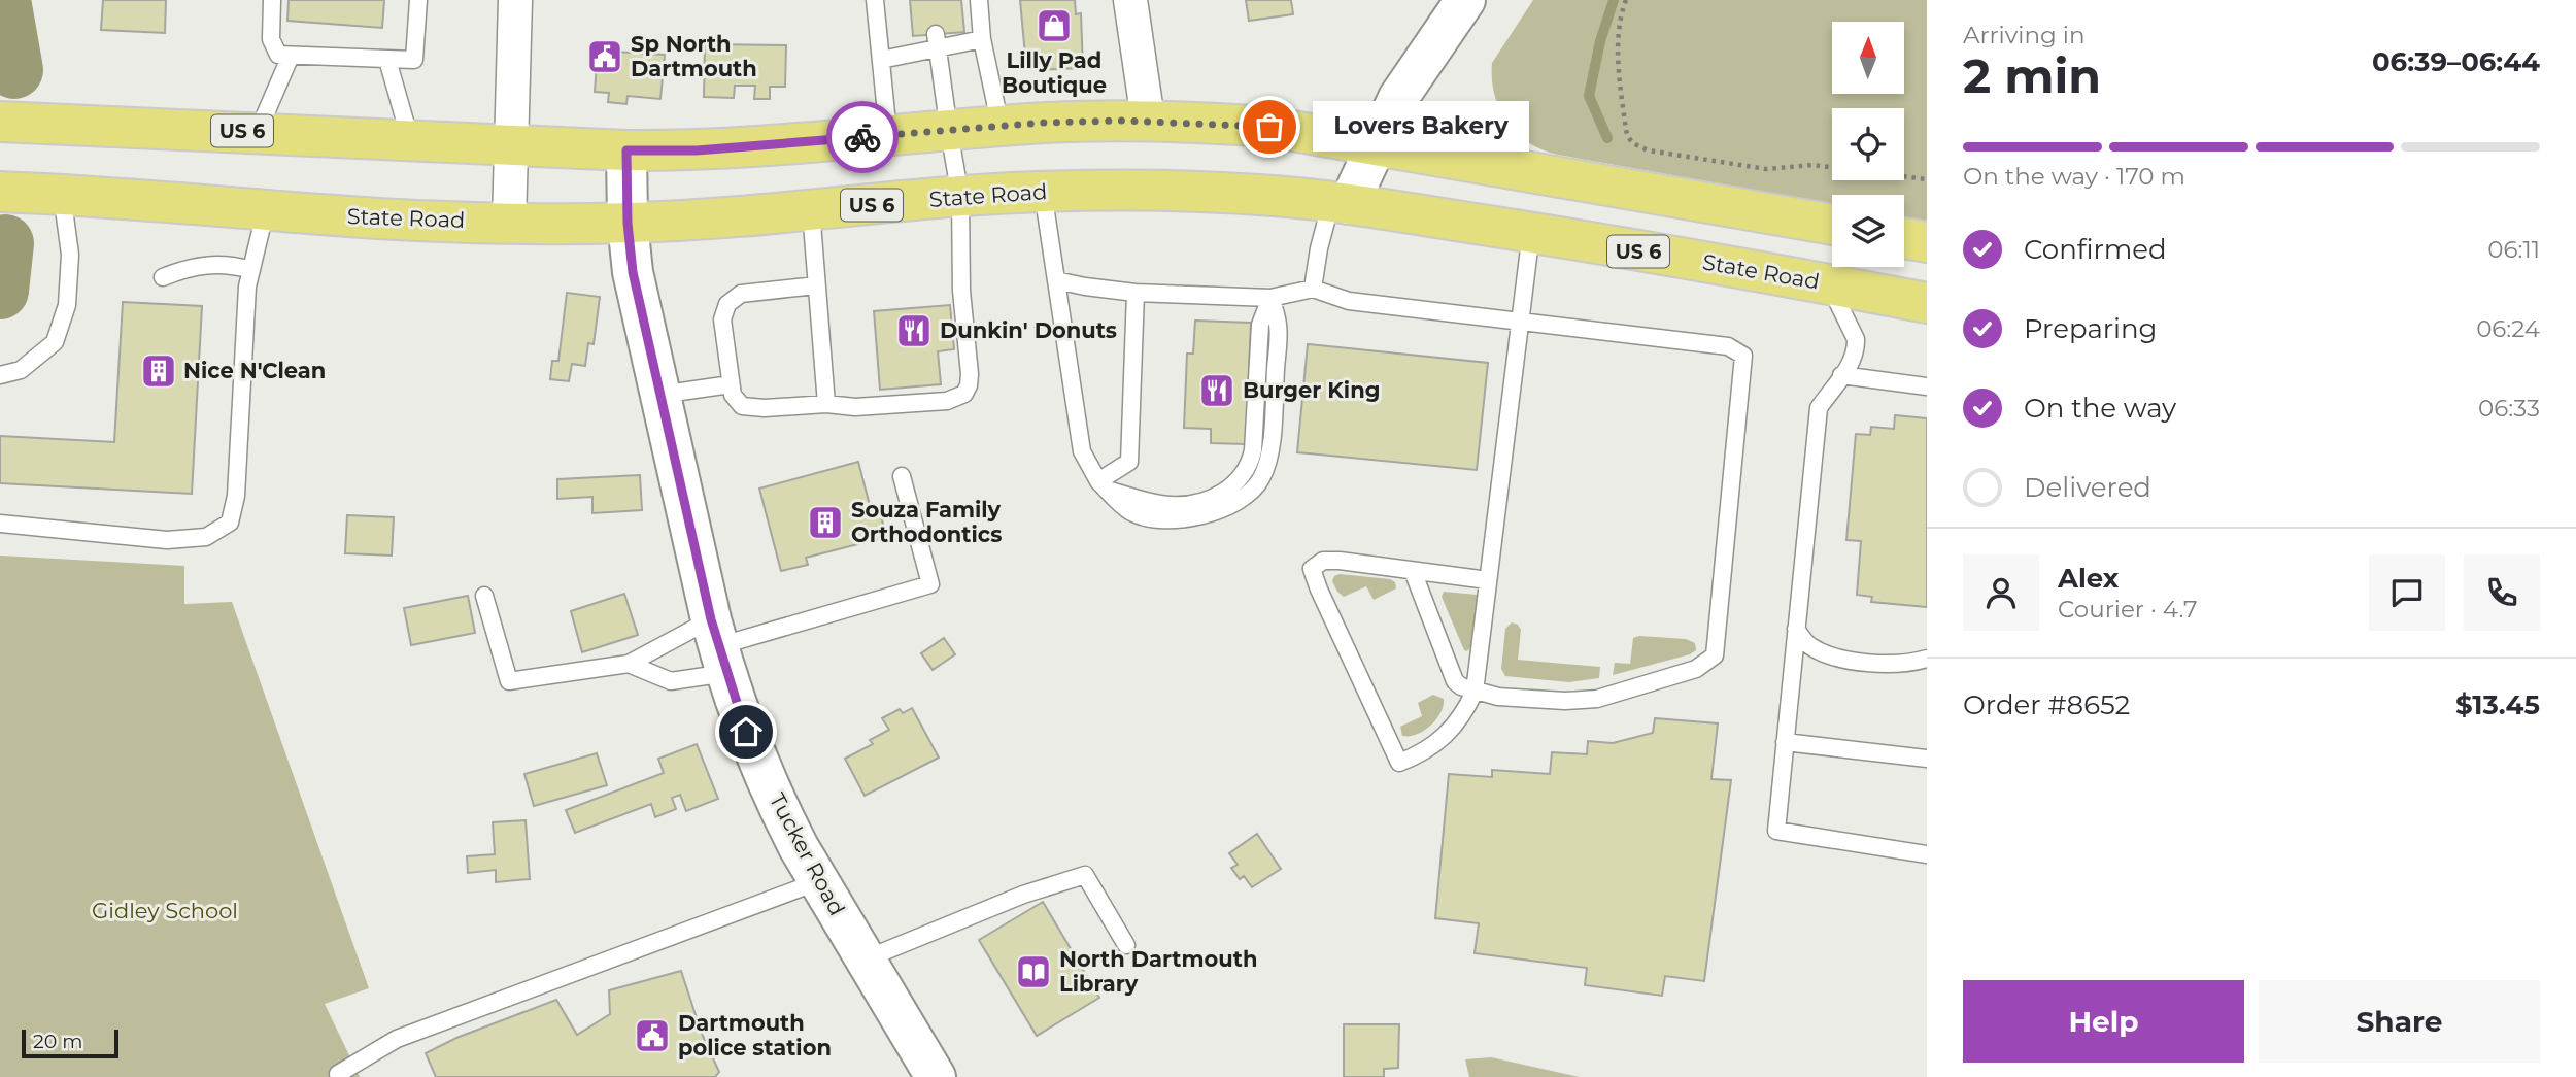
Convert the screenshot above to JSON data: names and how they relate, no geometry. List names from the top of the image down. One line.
{"streets":{"main road":["US 6","State Road","Tucker Road"]},"crossings":[["US 6","Tucker Road"],["State Road","Tucker Road"]],"parks":["Gidley School"],"places":{"shop":["Lilly Pad Boutique"],"public building":["Sp North Dartmouth","Dartmouth police station"],"other":["Lovers Bakery"],"restaurant":["Dunkin' Donuts","Burger King"],"building":["Nice N'Clean","Souza Family Orthodontics"],"library":["North Dartmouth Library"]},"scale_bar":"20 m","north":"top","page":{"heading":["2 min","Arriving in","06:39–06:44"],"panel":["Alex","Courier · 4.7","Order #8652","$13.45"],"bubble":"Lovers Bakery","bar":"On the way · 170 m","list":[["Confirmed","06:11"],["Preparing","06:24"],["On the way","06:33"],"Delivered"],"buttons":["Help","Share"],"scale":"20 m"}}
